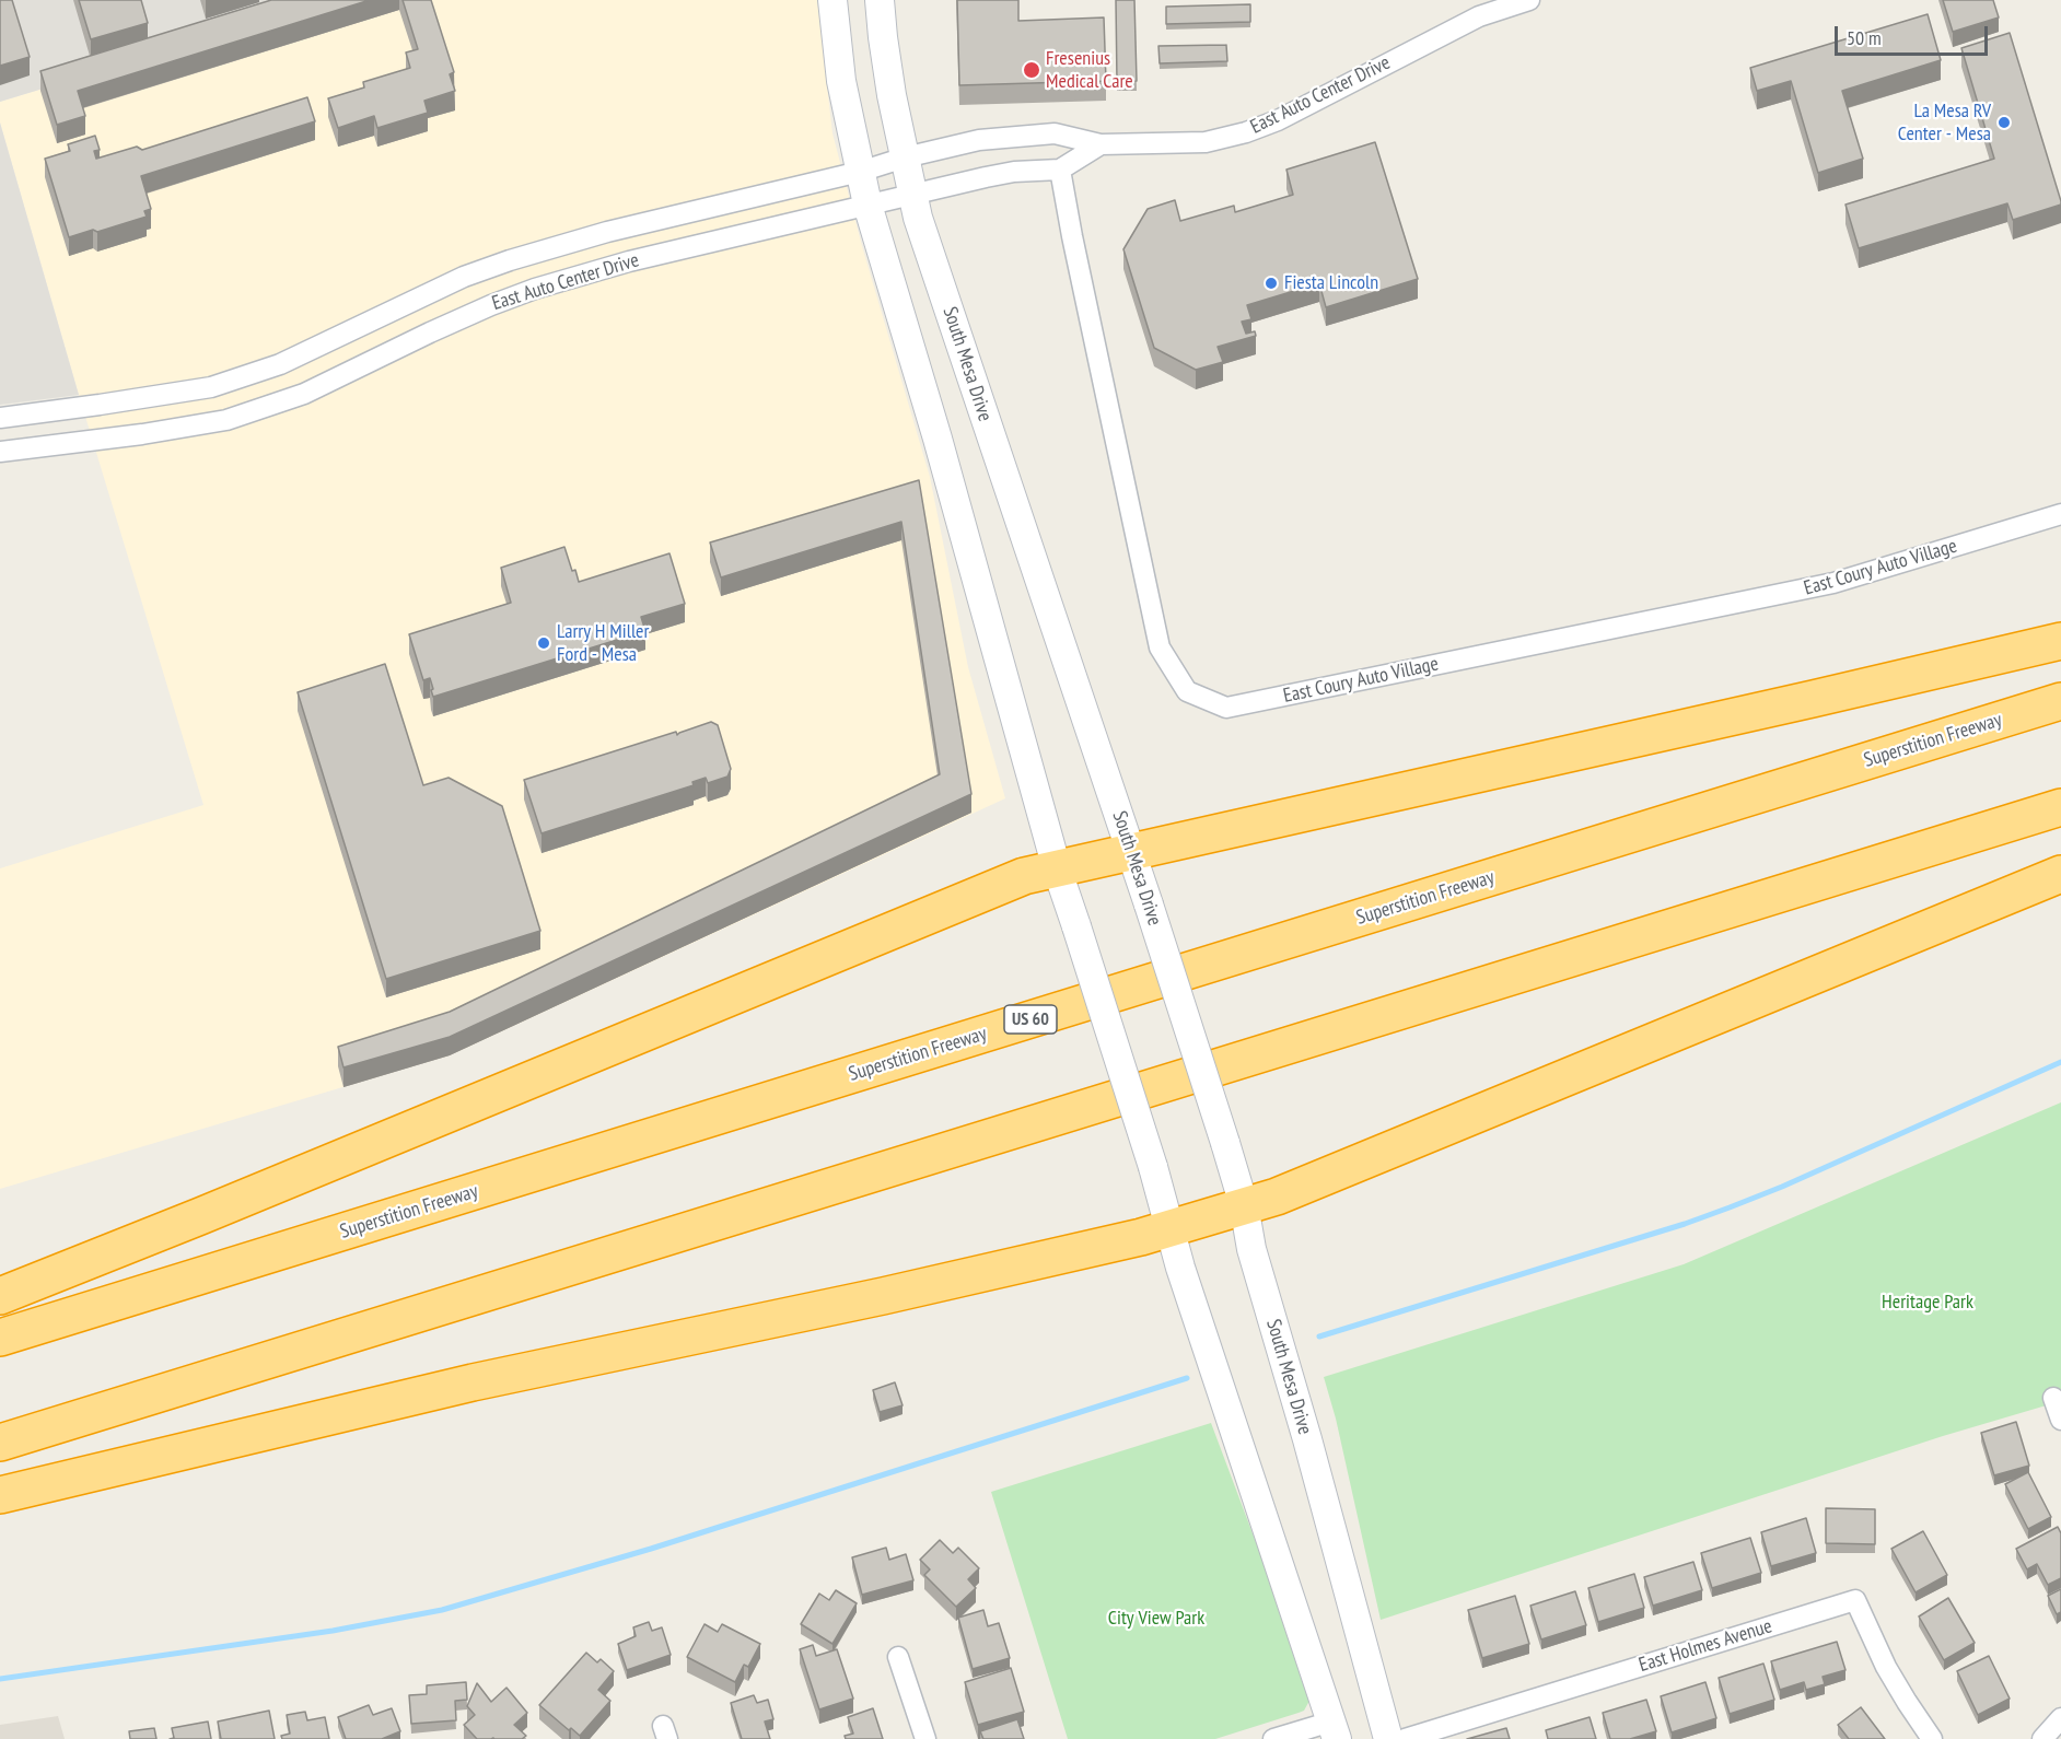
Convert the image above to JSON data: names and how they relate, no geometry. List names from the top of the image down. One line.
{"streets":{"highway":["Superstition Freeway","US 60"],"main road":["South Mesa Drive"],"street":["East Auto Center Drive","East Coury Auto Village","East Holmes Avenue"]},"crossings":[["East Auto Center Drive","South Mesa Drive"],["East Auto Center Drive","East Coury Auto Village"],["South Mesa Drive","East Holmes Avenue"]],"parks":["Heritage Park","City View Park"],"places":["Fresenius Medical Care","La Mesa RV Center - Mesa","Fiesta Lincoln","Larry H Miller Ford - Mesa"],"scale_bar":"50 m"}
